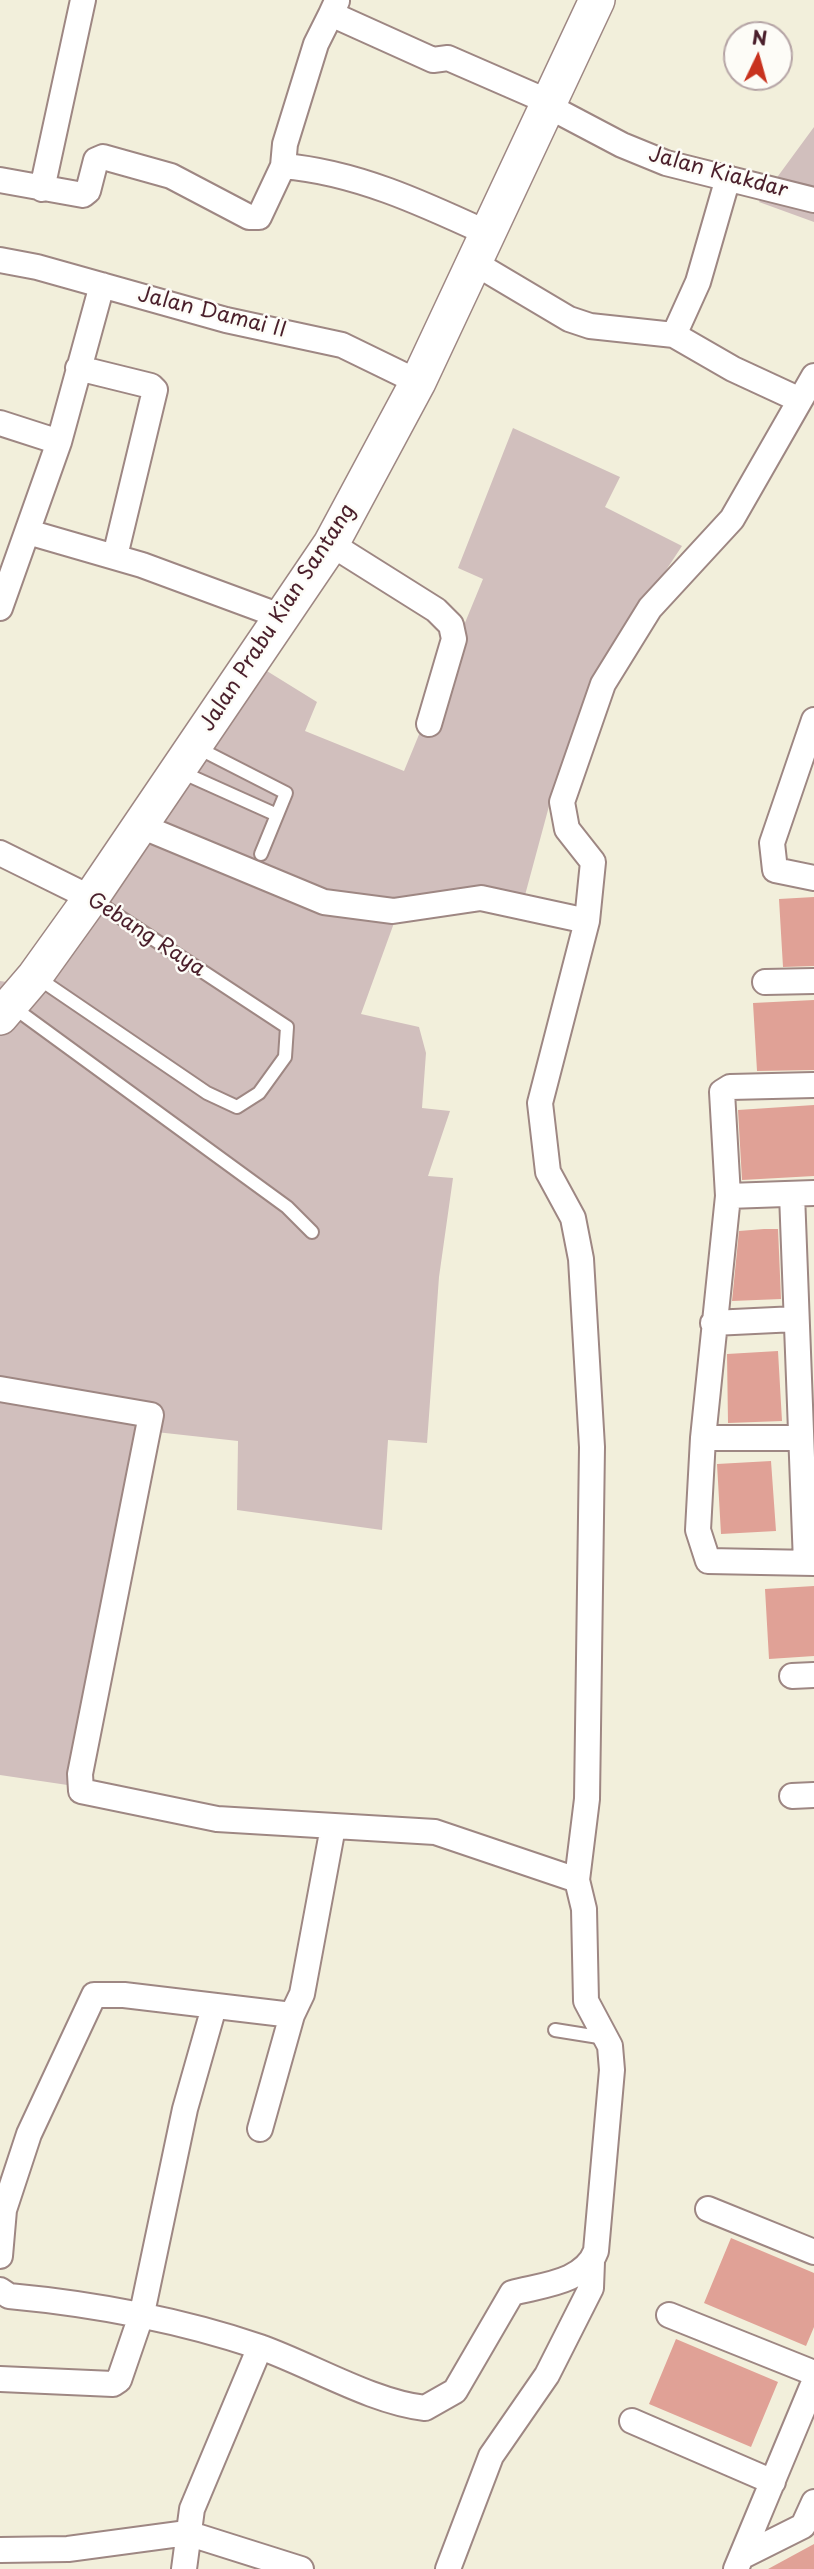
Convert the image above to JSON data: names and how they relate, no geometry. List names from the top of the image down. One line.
{"streets":{"main road":["Jalan Prabu Kian Santang"],"street":["Jalan Kiakdar","Jalan Damai II","Gebang Raya"]},"crossings":[["Jalan Kiakdar","Jalan Prabu Kian Santang"],["Jalan Damai II","Jalan Prabu Kian Santang"],["Jalan Prabu Kian Santang","Gebang Raya"]],"north":"top"}
